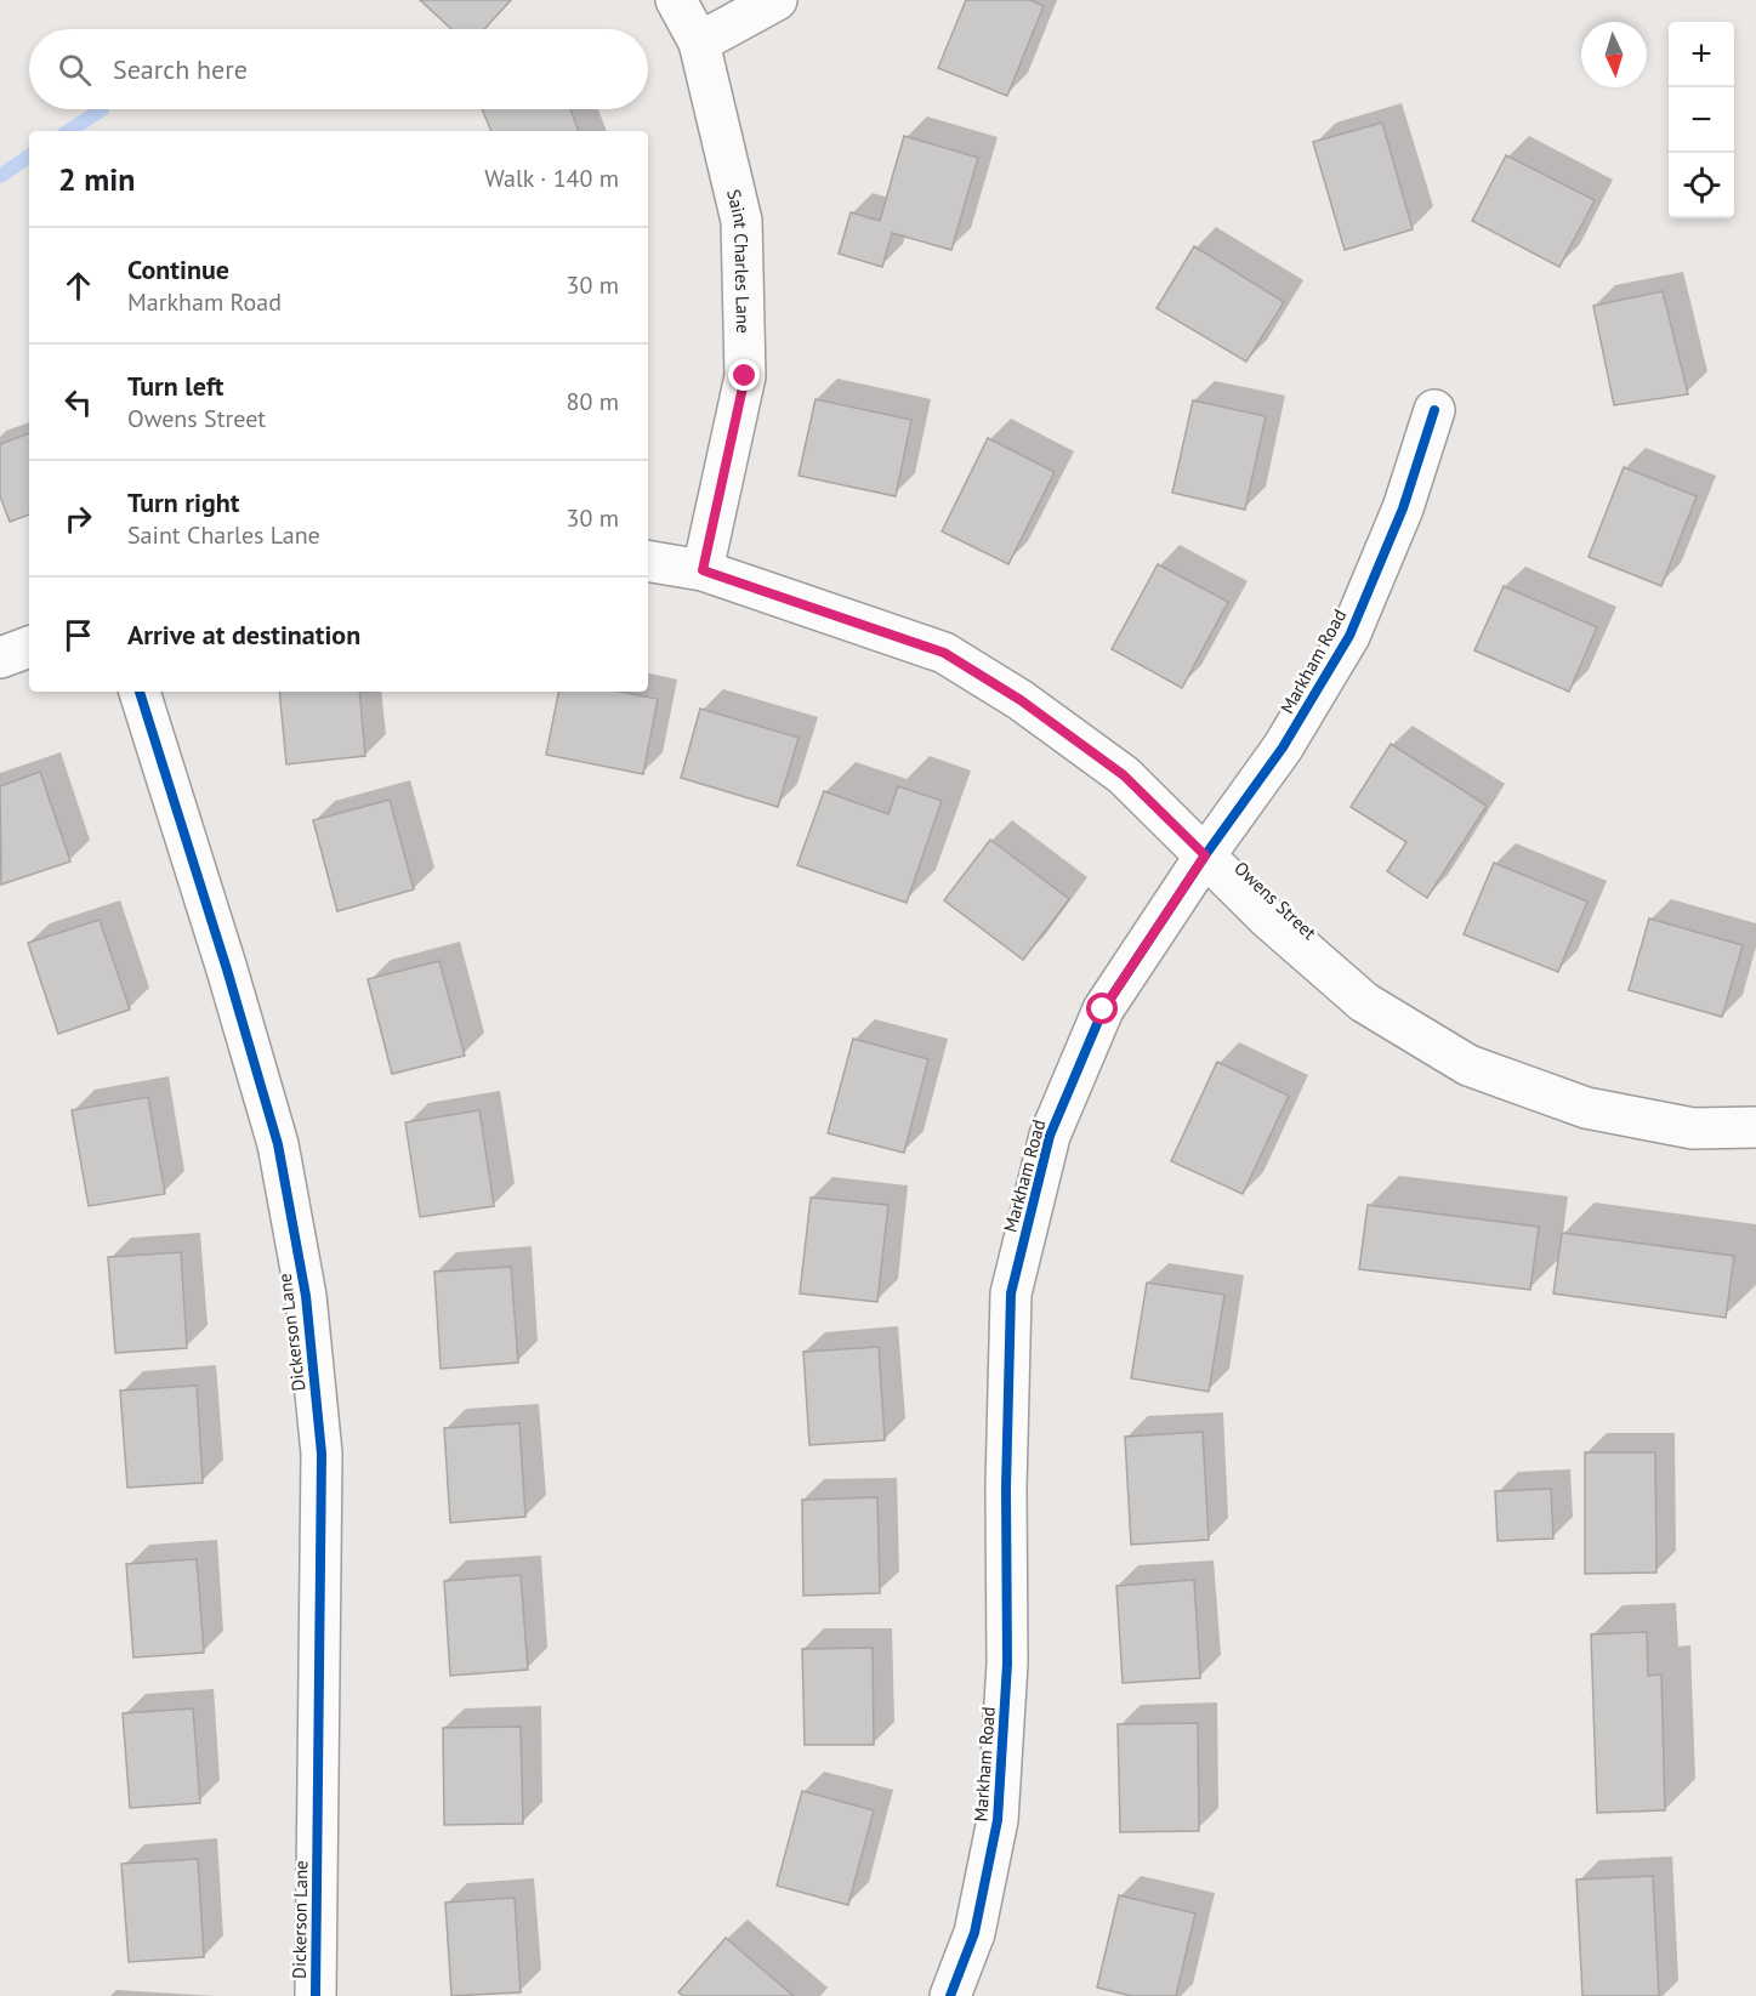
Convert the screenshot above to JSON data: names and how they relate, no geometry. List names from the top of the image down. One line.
{"streets":{"street":["Saint Charles Lane","Markham Road","Owens Street","Dickerson Lane"]},"crossings":[["Saint Charles Lane","Owens Street"],["Markham Road","Owens Street"]],"north":"bottom","page":{"map_buttons":["+","−"],"search":"Search here","heading":["2 min","Walk · 140 m"],"list":[["Continue","Markham Road","30 m"],["Turn left","Owens Street","80 m"],["Turn right","Saint Charles Lane","30 m"],"Arrive at destination"]}}
